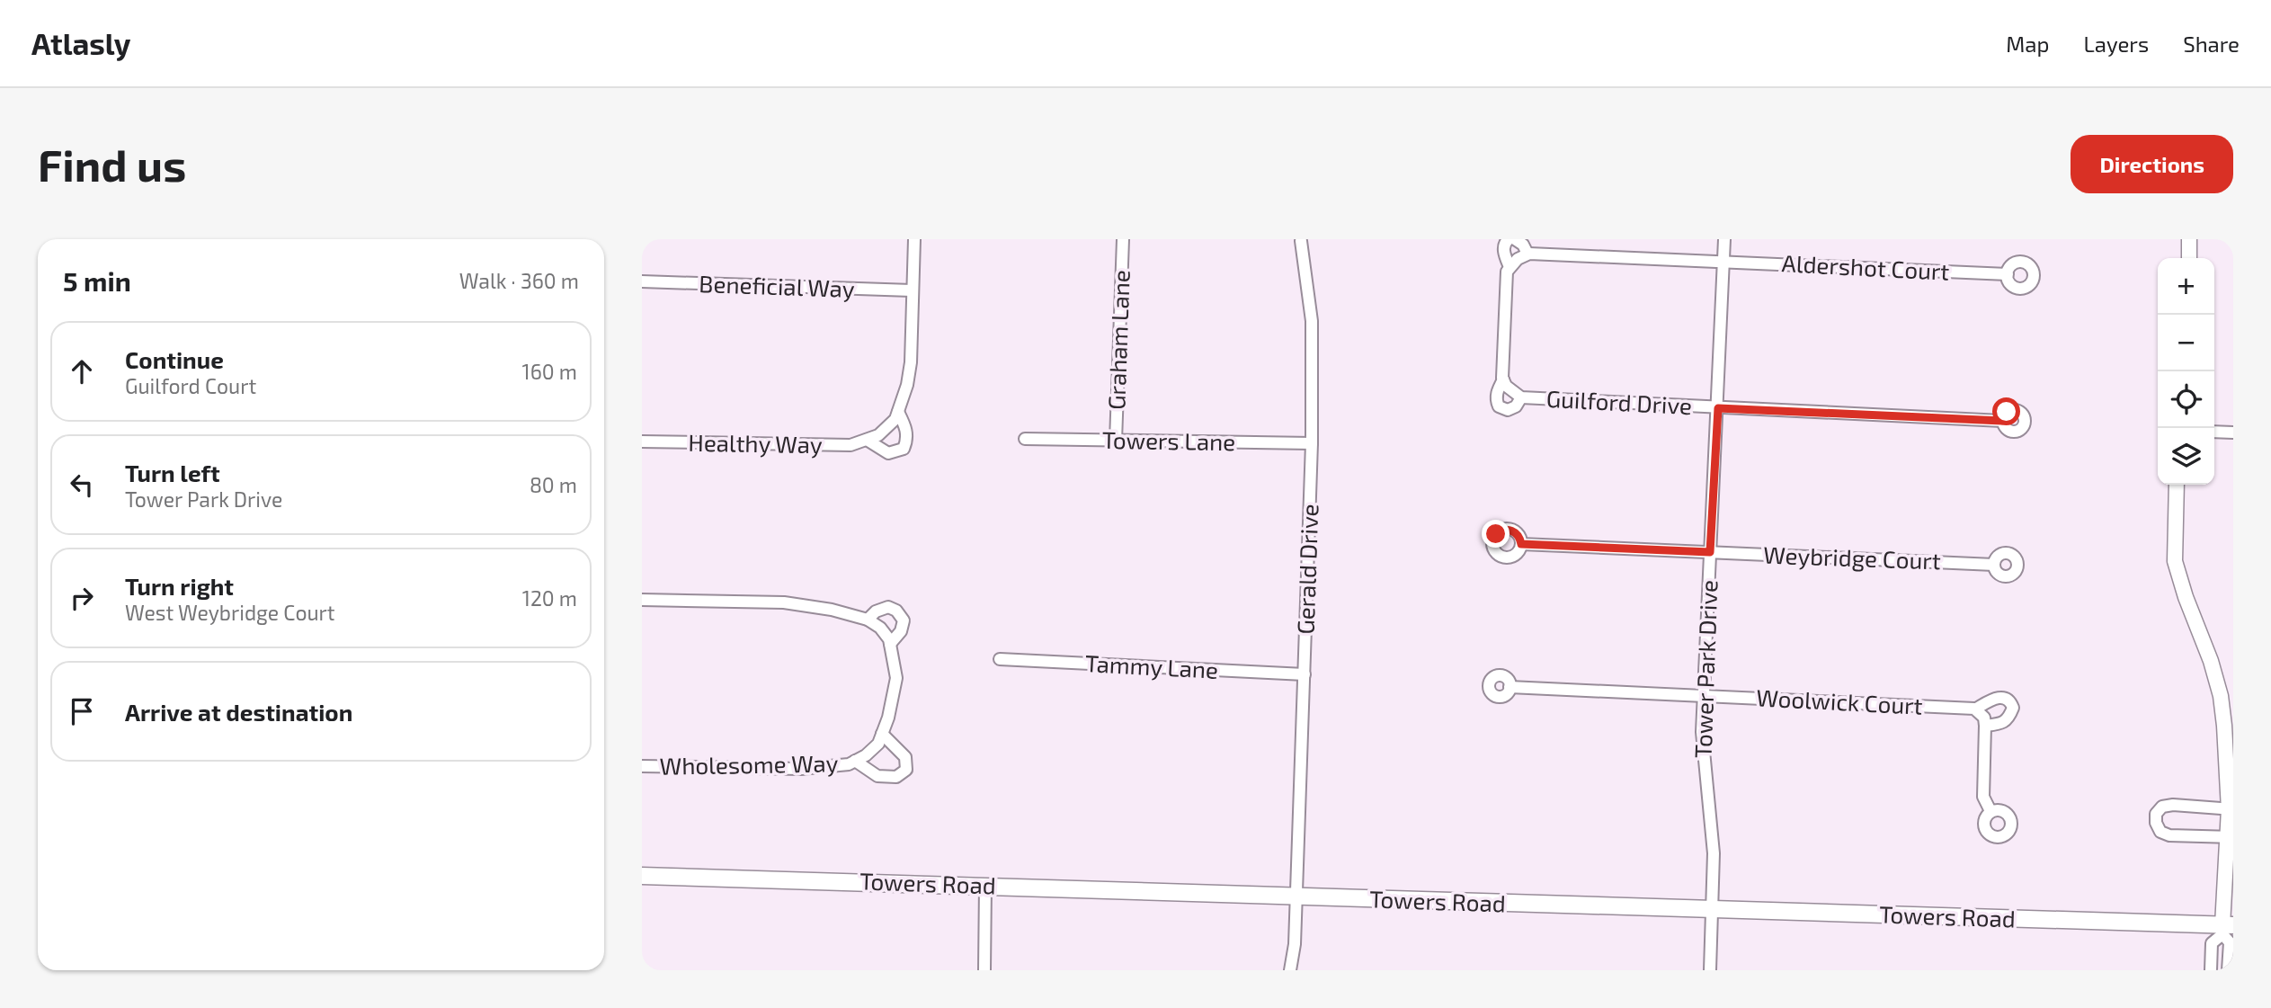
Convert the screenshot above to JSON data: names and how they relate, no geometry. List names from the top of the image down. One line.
{"streets":{"main road":["Towers Road"],"street":["Aldershot Court","Beneficial Way","Graham Lane","Guilford Drive","Towers Lane","Healthy Way","Weybridge Court","Gerald Drive","Tammy Lane","Tower Park Drive","Woolwick Court","Wholesome Way"]},"crossings":[["Aldershot Court","Tower Park Drive"],["Beneficial Way","Healthy Way"],["Graham Lane","Towers Lane"],["Guilford Drive","Tower Park Drive"],["Towers Lane","Gerald Drive"],["Weybridge Court","Tower Park Drive"],["Gerald Drive","Tammy Lane"],["Gerald Drive","Towers Road"],["Tower Park Drive","Woolwick Court"],["Tower Park Drive","Towers Road"]],"page":{"header":"Atlasly","nav":["Map","Layers","Share"],"buttons":"Directions","title":"Find us","heading":["5 min","Walk · 360 m"],"map_buttons":["+","−"],"list":[["Continue","Guilford Court","160 m"],["Turn left","Tower Park Drive","80 m"],["Turn right","West Weybridge Court","120 m"],"Arrive at destination"]}}
